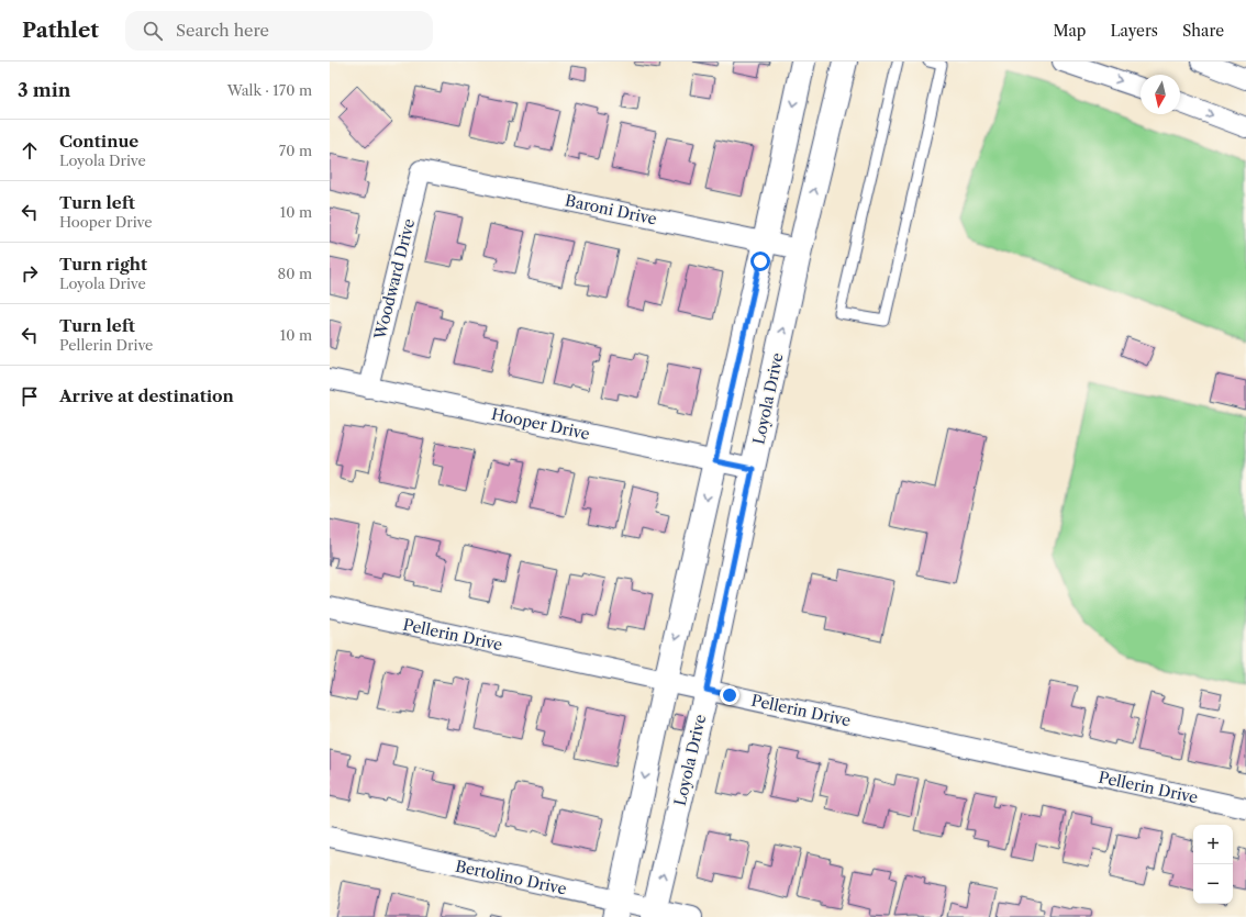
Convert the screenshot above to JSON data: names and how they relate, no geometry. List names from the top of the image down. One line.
{"streets":{"main road":["Loyola Drive"],"street":["Baroni Drive","Woodward Drive","Hooper Drive","Pellerin Drive","Bertolino Drive"]},"crossings":[["Baroni Drive","Woodward Drive"],["Baroni Drive","Loyola Drive"],["Woodward Drive","Hooper Drive"],["Loyola Drive","Hooper Drive"],["Loyola Drive","Pellerin Drive"],["Loyola Drive","Bertolino Drive"]],"north":"bottom","page":{"header":"Pathlet","search":"Search here","nav":["Map","Layers","Share"],"heading":["3 min","Walk · 170 m"],"list":[["Continue","Loyola Drive","70 m"],["Turn left","Hooper Drive","10 m"],["Turn right","Loyola Drive","80 m"],["Turn left","Pellerin Drive","10 m"],"Arrive at destination"],"map_buttons":["+","−"]}}
